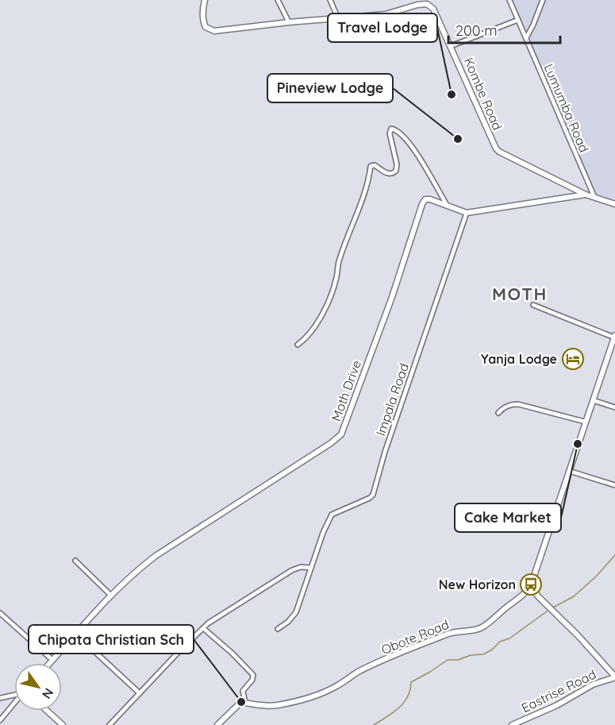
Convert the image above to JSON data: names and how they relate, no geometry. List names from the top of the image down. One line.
{"streets":{"street":["Kombe Road","Lumumba Road","Moth Drive","Impala Road","Obote Road","Eastrise Road"]},"crossings":[["Kombe Road","Lumumba Road"],["Kombe Road","Moth Drive"],["Moth Drive","Impala Road"]],"districts":["MOTH"],"places":{"other":["Travel Lodge","Pineview Lodge","Cake Market","Chipata Christian Sch"],"hotel":["Yanja Lodge"],"bus stop":["New Horizon"]},"scale_bar":"200 m","north":"bottom right"}
